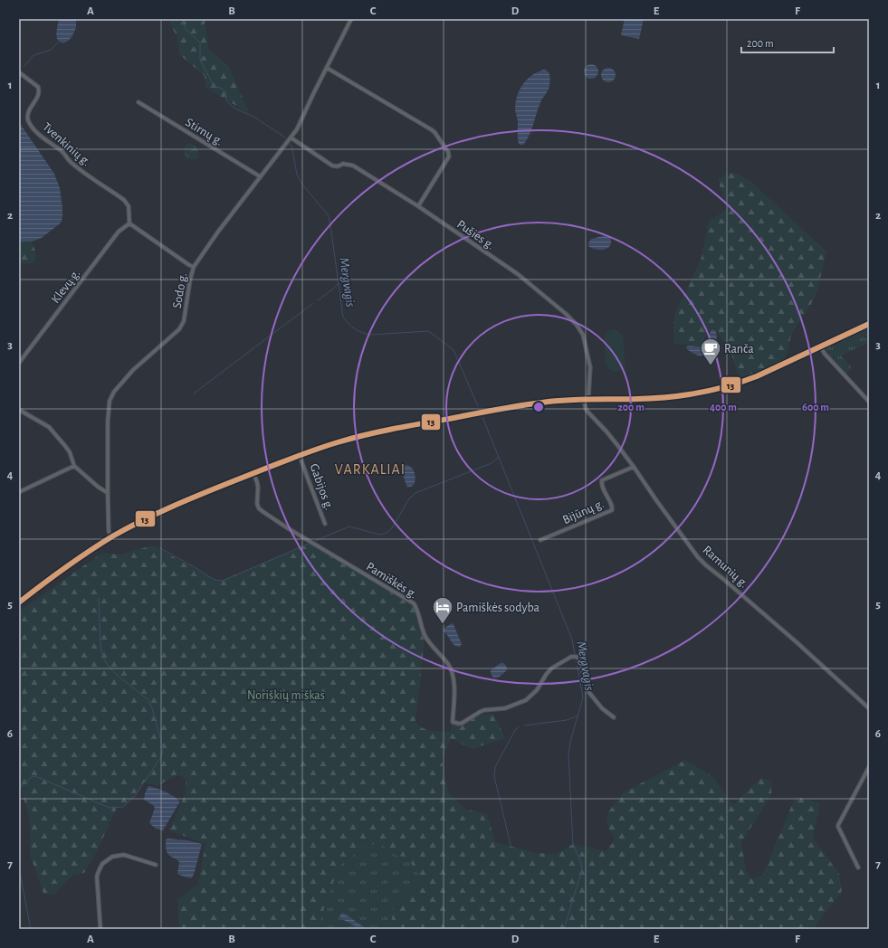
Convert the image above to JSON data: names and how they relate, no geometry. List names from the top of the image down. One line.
{"streets":{"street":["Stirnų g.","Tvenkinių g.","Pušies g.","Klevų g.","Sodo g.","Gabijos g.","Bijūnų g.","Ramunių g.","Pamiškės g."]},"crossings":[["Stirnų g.","Sodo g."],["Tvenkinių g.","Klevų g."],["Pušies g.","Sodo g."],["Pušies g.","Ramunių g."],["Bijūnų g.","Ramunių g."]],"districts":["VARKALIAI"],"water":["Mergvagis"],"parks":["Noriškių miškas"],"places":{"cafe":["Ranča"],"hotel":["Pamiškės sodyba"]},"lines":["transit line 13"],"scale_bar":"200 m","grid":{"columns":["A","B","C","D","E","F"],"rows":["1","2","3","4","5","6","7"]},"rings":["200 m","400 m","600 m"]}
